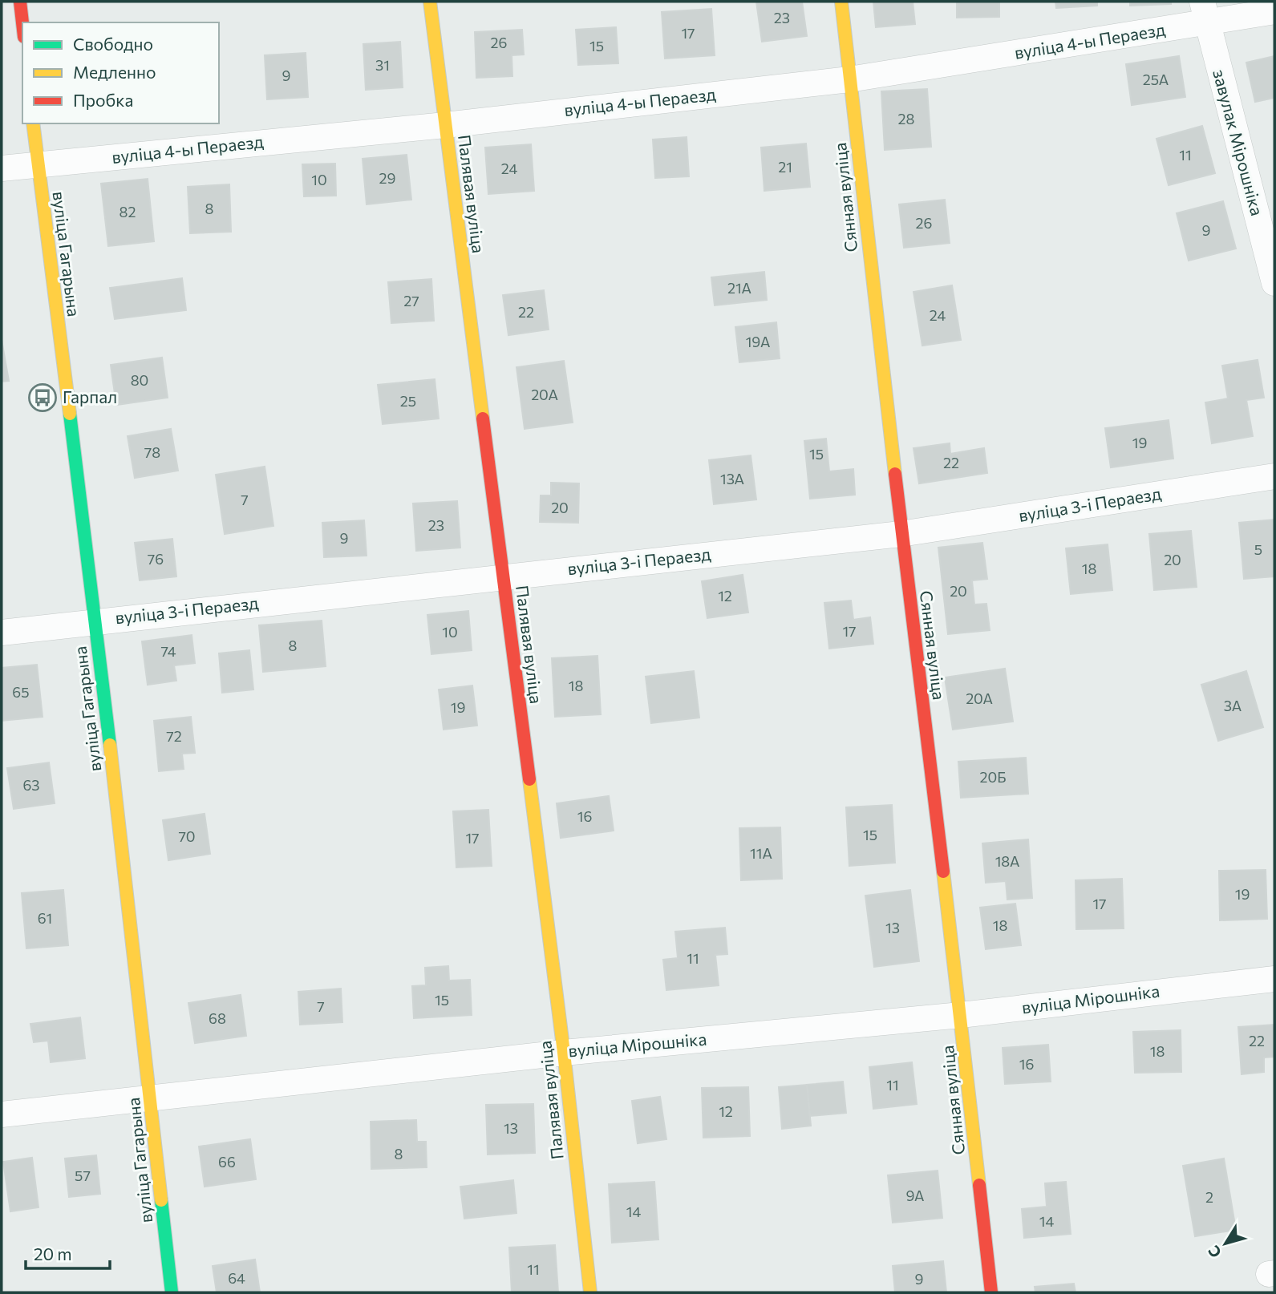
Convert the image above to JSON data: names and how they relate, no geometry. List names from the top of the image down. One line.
{"streets":{"street":["вуліца 4-ы Пераезд","завулак Мірошніка","Палявая вуліца","Сянная вуліца","вуліца Гагарына","вуліца 3-і Пераезд","вуліца Мірошніка"]},"crossings":[["вуліца 4-ы Пераезд","завулак Мірошніка"],["вуліца 4-ы Пераезд","Палявая вуліца"],["вуліца 4-ы Пераезд","Сянная вуліца"],["вуліца 4-ы Пераезд","вуліца Гагарына"],["Палявая вуліца","вуліца 3-і Пераезд"],["Палявая вуліца","вуліца Мірошніка"],["Сянная вуліца","вуліца 3-і Пераезд"],["Сянная вуліца","вуліца Мірошніка"],["вуліца Гагарына","вуліца 3-і Пераезд"],["вуліца Гагарына","вуліца Мірошніка"]],"places":{"bus stop":["Гарпал"]},"house_numbers":["23","17","26","15","31","9","25А","28","11","21","24","29","10","8","82","26","9","21А","27","22","24","19А","80","20А","25","19","78","15","22","13А","7","20","23","9","5","76","20","18","20","12","17","10","8","74","18","65","20А","3А","19","72","20Б","63","16","15","70","17","11А","18А","19","17","61","18","13","11","15","7","68","22","18","16","11","12","13","8","66","57","9А","2","14","14","11","64","9"],"legend":["Свободно","Медленно","Пробка"],"scale_bar":"20 m","north":"bottom left"}
